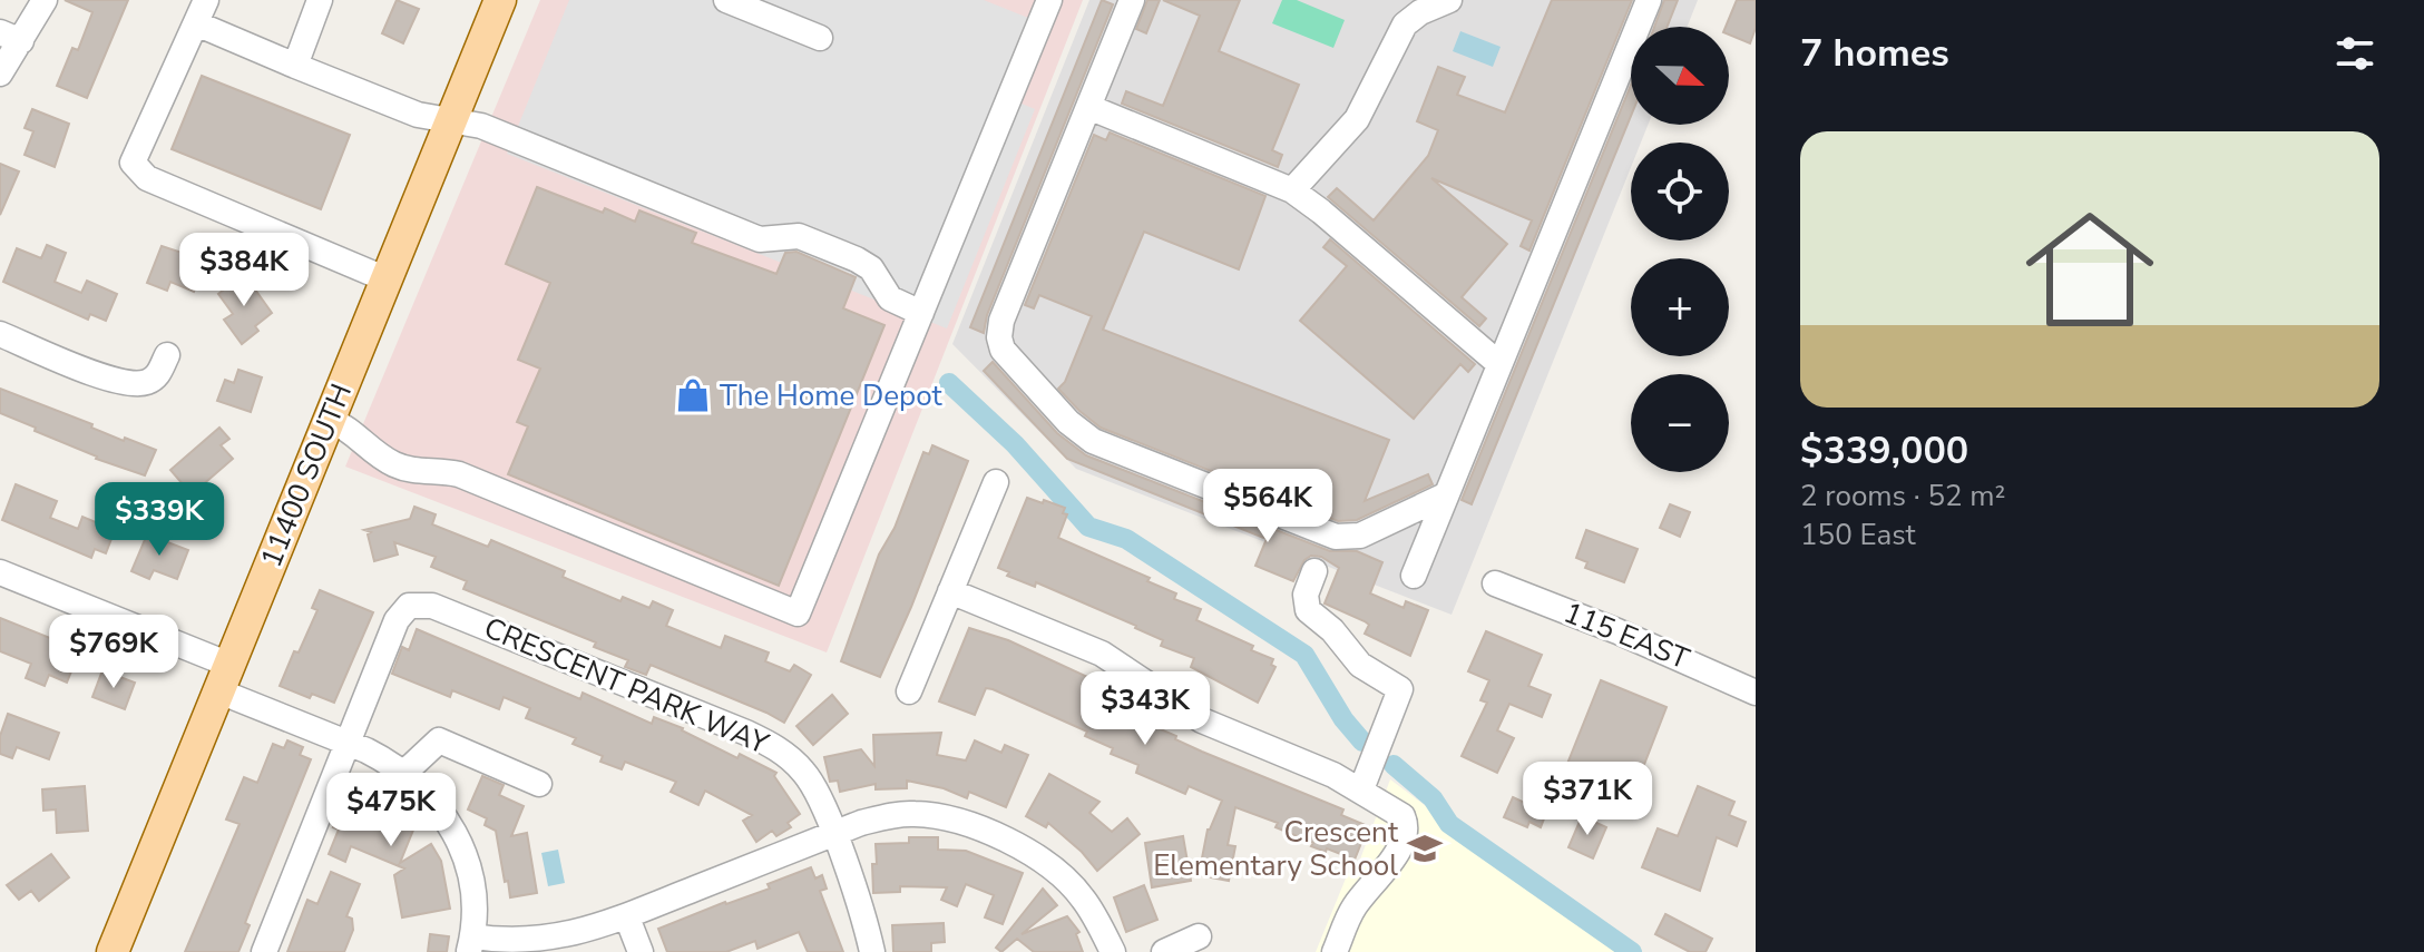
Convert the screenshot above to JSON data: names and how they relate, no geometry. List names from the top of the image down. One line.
{"streets":{"main road":["11400 SOUTH"],"street":["115 EAST","CRESCENT PARK WAY"]},"places":{"shop":["The Home Depot"],"school or university":["Crescent Elementary School"]},"north":"right","page":{"heading":"7 homes","map_buttons":["+","−"],"list":[{"name":"$339,000","note":"2 rooms · 52 m² · 150 East"}],"price":["$384K","$564K","$339K","$769K","$343K","$371K","$475K"]}}
